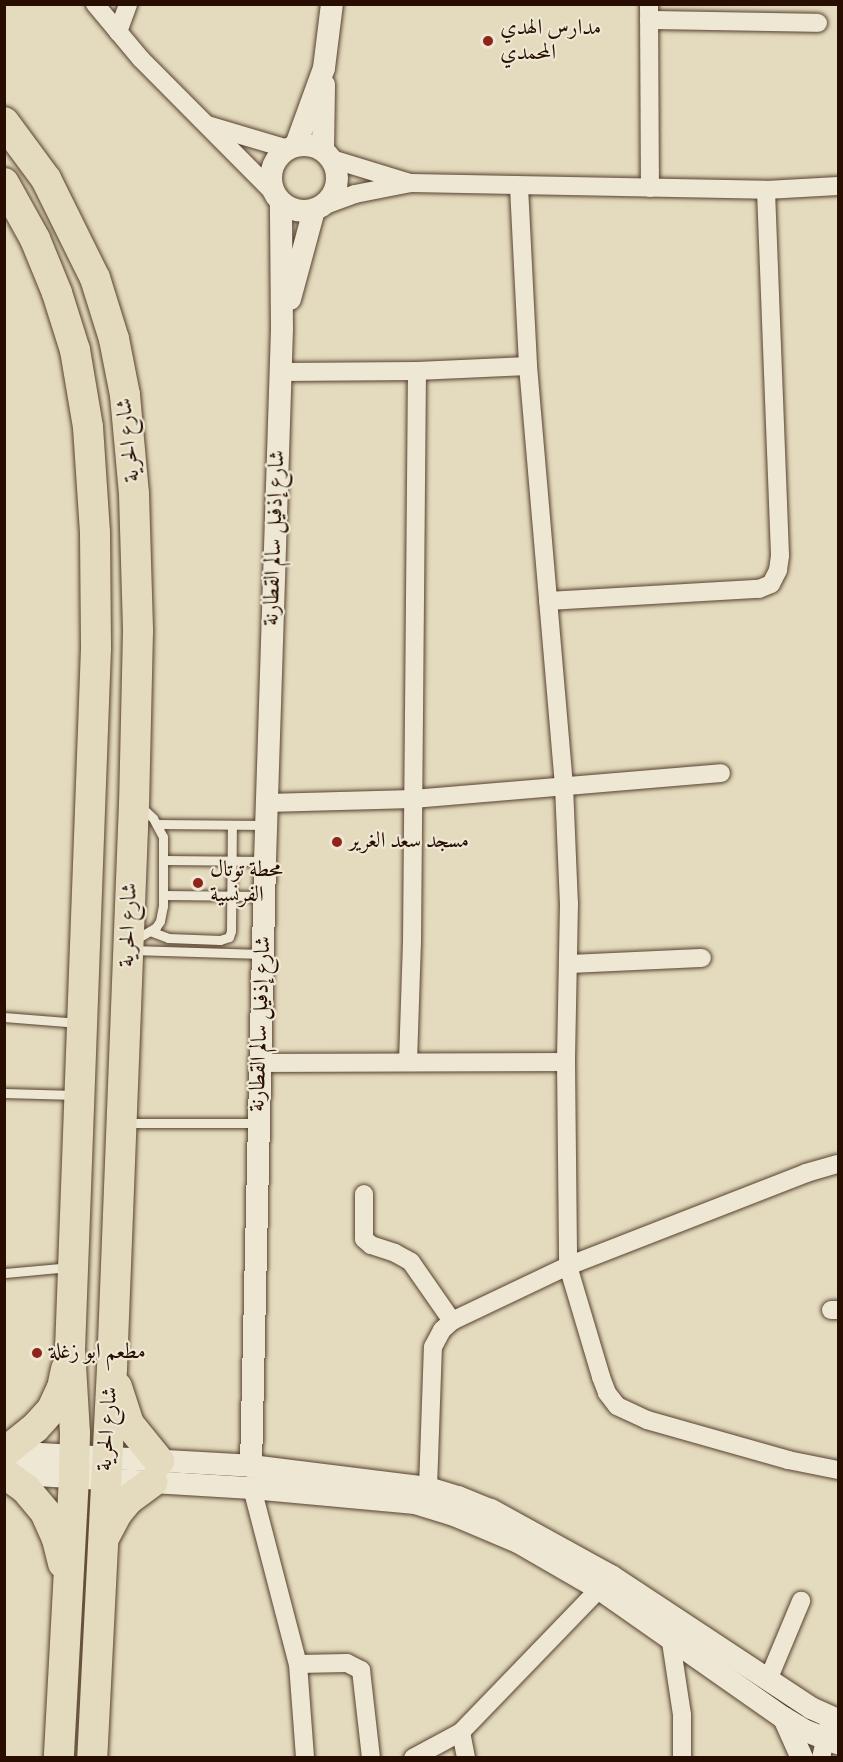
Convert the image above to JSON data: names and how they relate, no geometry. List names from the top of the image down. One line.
{"streets":{"highway":["شارع الحرية"],"street":["شارع إذفيل سالم القطارنة"]},"places":["مدارس الهدي المحمدي","مسجد سعد الغرير","محطة توتال الفرنسية","مطعم ابو زغلة"]}
